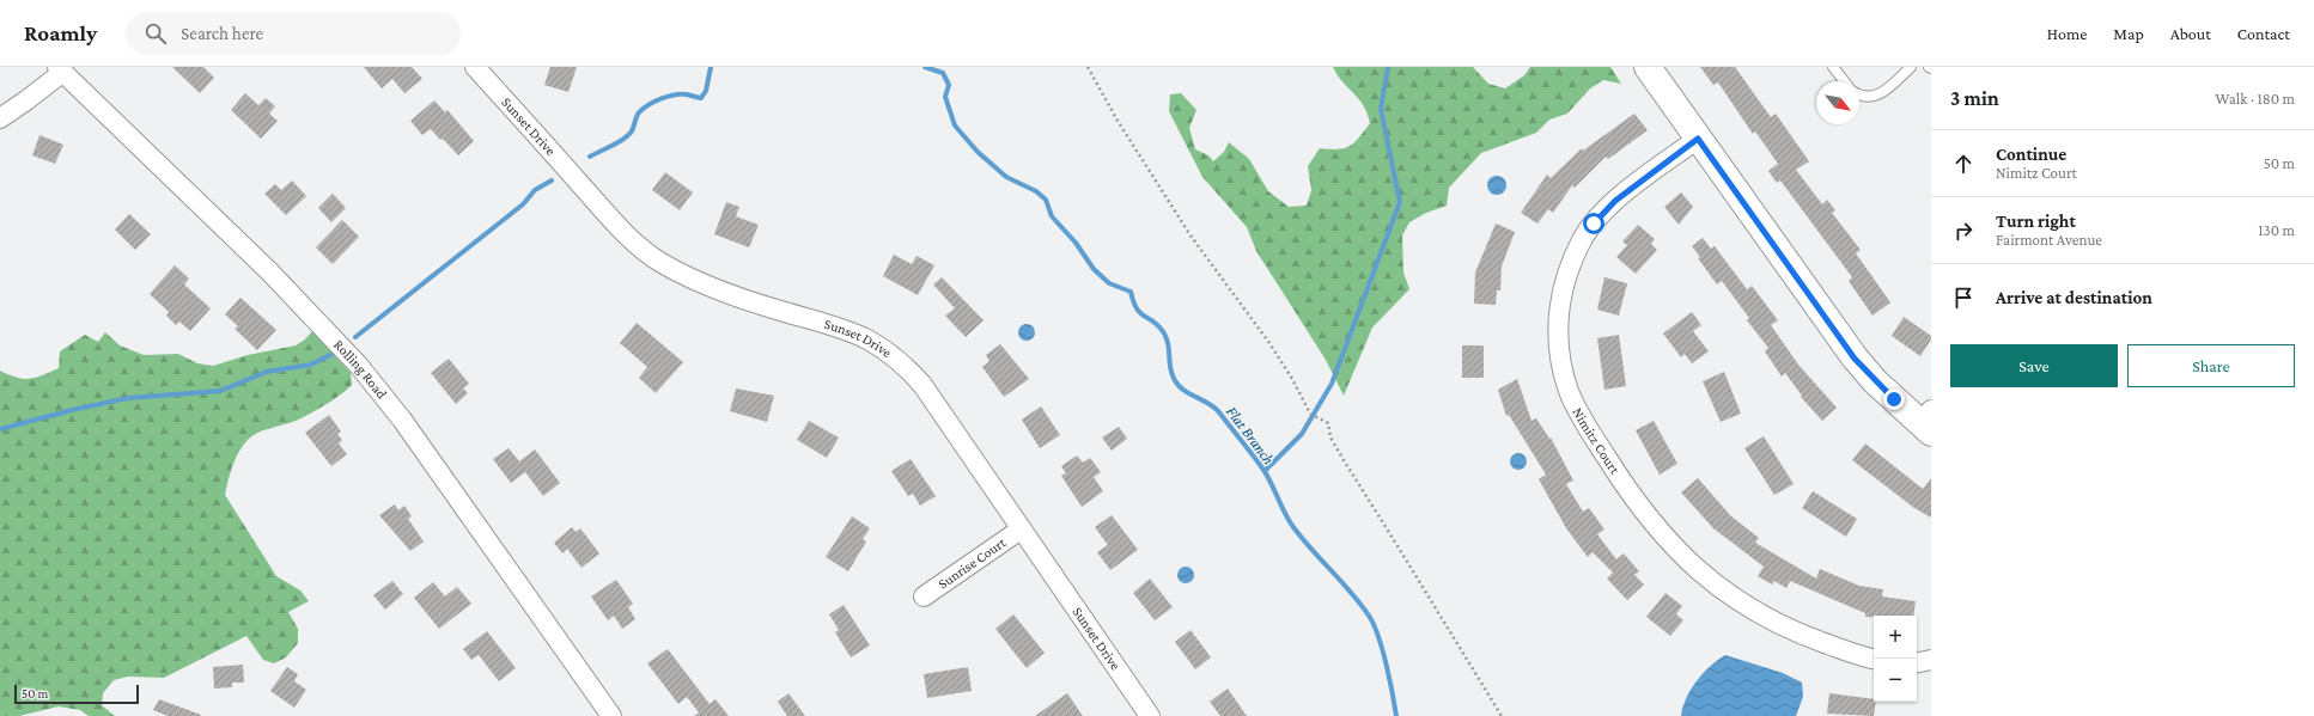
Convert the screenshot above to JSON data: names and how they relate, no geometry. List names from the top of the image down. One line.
{"streets":{"street":["Sunset Drive","Rolling Road","Nimitz Court","Sunrise Court"]},"crossings":[["Sunset Drive","Sunrise Court"]],"water":["Flat Branch"],"scale_bar":"50 m","north":"bottom right","page":{"header":"Roamly","search":"Search here","nav":["Home","Map","About","Contact"],"heading":["3 min","Walk · 180 m"],"list":[["Continue","Nimitz Court","50 m"],["Turn right","Fairmont Avenue","130 m"],"Arrive at destination"],"buttons":["Save","Share"],"map_buttons":["+","−"],"scale":"50 m"}}
